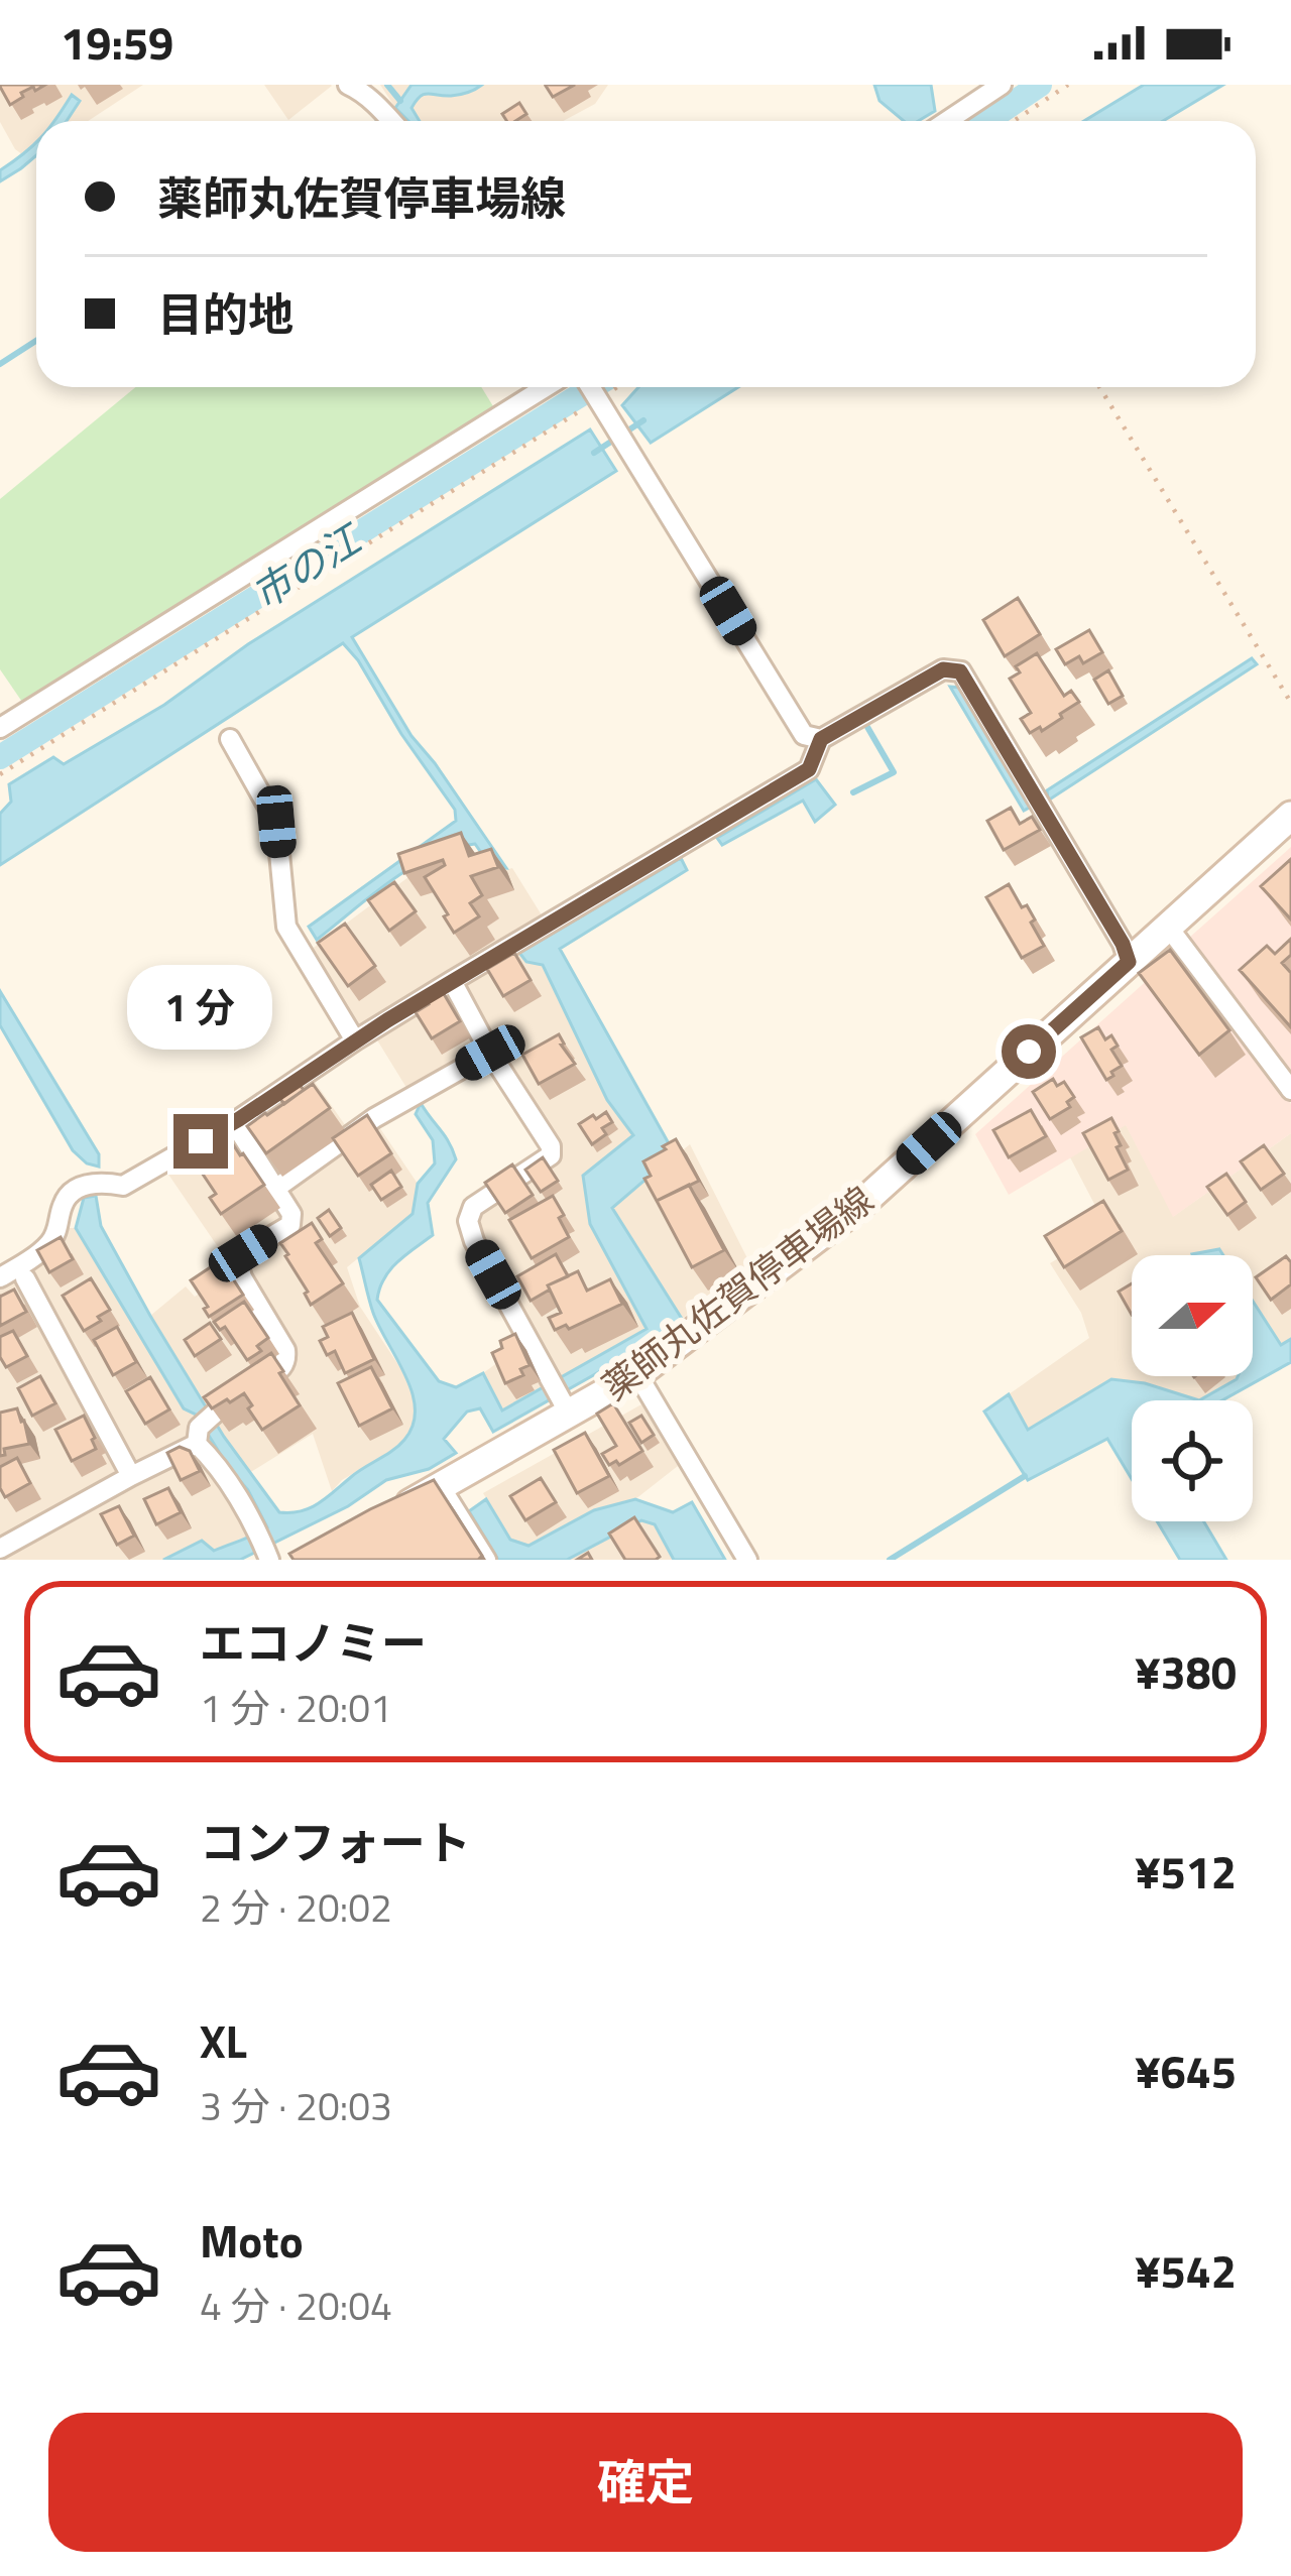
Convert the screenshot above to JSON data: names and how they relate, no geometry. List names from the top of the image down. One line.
{"streets":{"main road":["薬師丸佐賀停車場線"]},"water":["市の江"],"north":"right","page":{"status":"19:59","banner":["薬師丸佐賀停車場線","目的地"],"bubble":"1 分","list":[{"name":"エコノミー","note":"1 分 · 20:01","value":"¥380"},{"name":"コンフォート","note":"2 分 · 20:02","value":"¥512"},{"name":"XL","note":"3 分 · 20:03","value":"¥645"},{"name":"Moto","note":"4 分 · 20:04","value":"¥542"}],"buttons":"確定"}}
